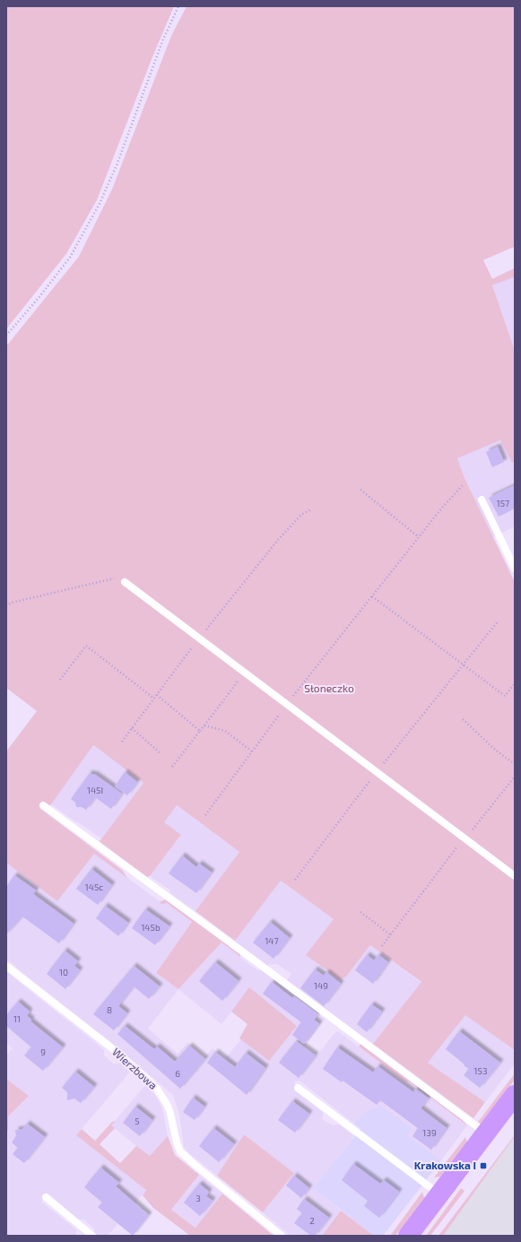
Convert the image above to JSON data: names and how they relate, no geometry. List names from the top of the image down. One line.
{"streets":{"lane":["Wierzbowa"]},"parks":["Słoneczko"],"places":{"transit":["Krakowska I"]},"house_numbers":["157","145I","145c","145b","147","10","149","8","11","9","153","6","5","139","3","2"]}
